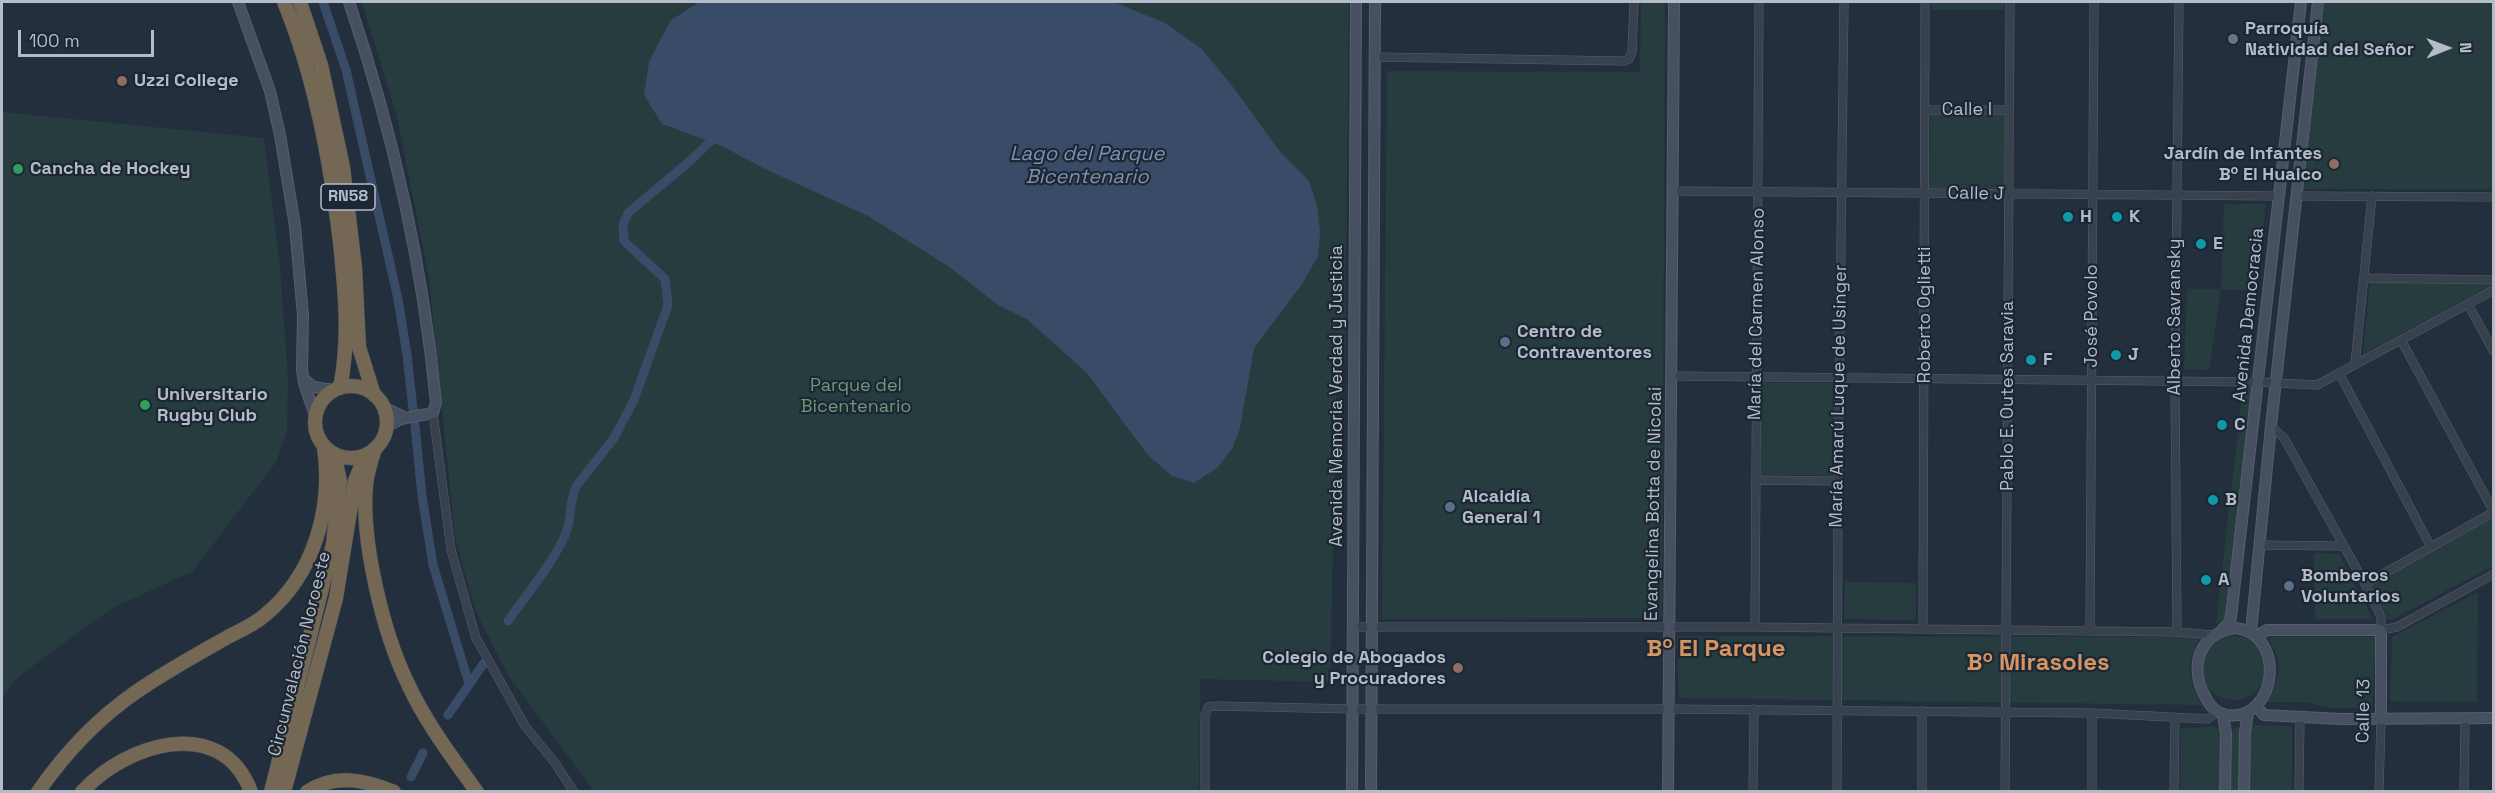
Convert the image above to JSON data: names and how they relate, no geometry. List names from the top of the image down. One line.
{"streets":{"highway":["RN58","Circunvalación Noroeste"],"street":["Calle I","Calle J","María del Carmen Alonso","Roberto Oglietti","Avenida Democracia","José Povolo","Alberto Savransky","Avenida Memoria Verdad y Justicia","María Amarú Luque de Usinger","Pablo E. Outes Saravia","Evangelina Botta de Nicolai","Calle 13"]},"crossings":[["Calle I","Roberto Oglietti"],["Calle I","Pablo E. Outes Saravia"],["Calle J","María del Carmen Alonso"],["Calle J","Roberto Oglietti"],["Calle J","Avenida Democracia"],["Calle J","José Povolo"],["Calle J","Alberto Savransky"],["Calle J","María Amarú Luque de Usinger"],["Calle J","Pablo E. Outes Saravia"],["Calle J","Evangelina Botta de Nicolai"],["RN58","Circunvalación Noroeste"]],"districts":["Bº El Parque","Bº Mirasoles"],"water":["Lago del Parque Bicentenario"],"parks":["Parque del Bicentenario"],"places":["Parroquía Natividad del Señor","Uzzi College","Jardín de Infantes Bº El Huaico","Cancha de Hockey","H","K","E","Centro de Contraventores","J","F","Universitario Rugby Club","C","B","Alcaidía General 1","A","Bomberos Voluntarios","Colegio de Abogados y Procuradores"],"scale_bar":"100 m","north":"right"}
